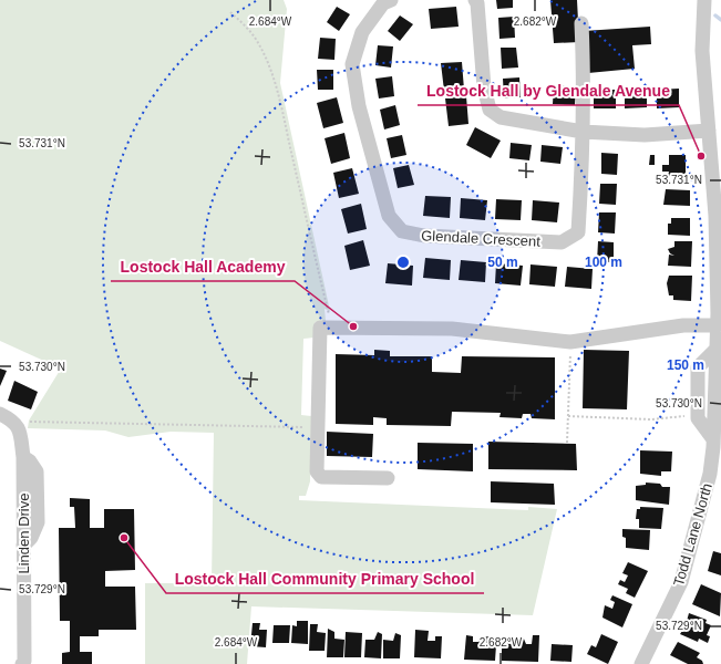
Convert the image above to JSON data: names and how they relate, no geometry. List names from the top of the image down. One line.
{"streets":{"street":["Glendale Crescent","Linden Drive","Todd Lane North"]},"places":["Lostock Hall by Glendale Avenue","Lostock Hall Academy","Lostock Hall Community Primary School"],"coordinates":["2.684°W","2.682°W","53.731°N","53.730°N","53.729°N"],"rings":["50 m","100 m","150 m"]}
